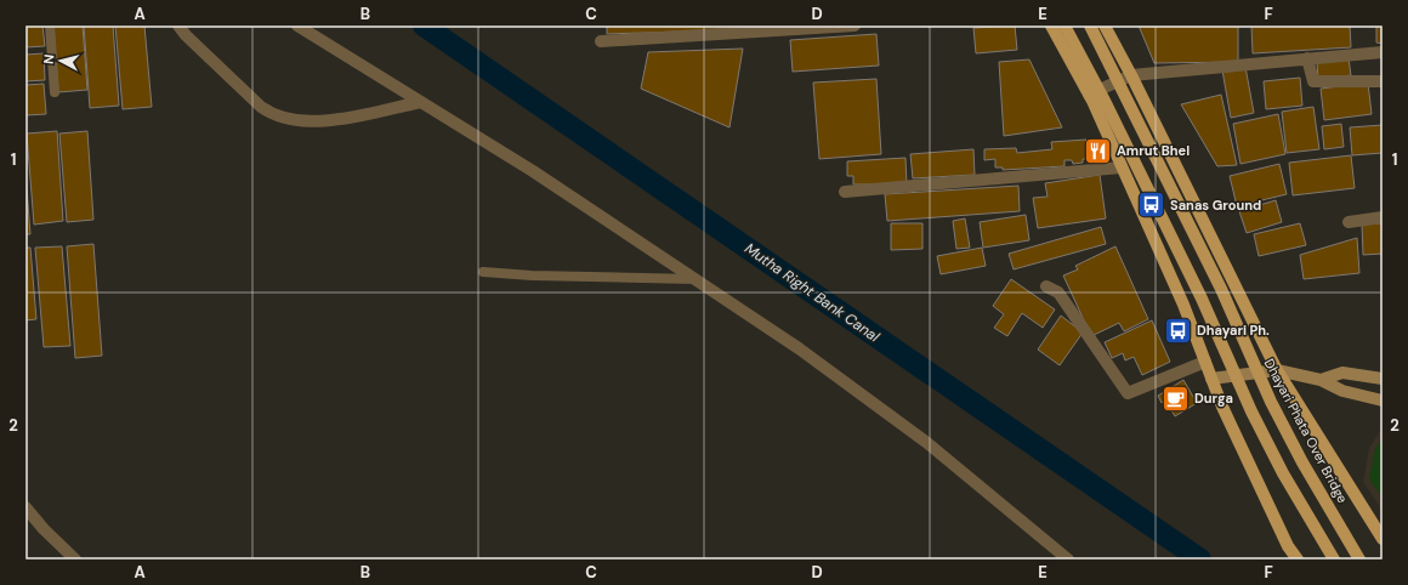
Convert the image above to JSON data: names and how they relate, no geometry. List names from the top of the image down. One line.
{"streets":{"main road":["Dhayari Phata Over Bridge"]},"water":["Mutha Right Bank Canal"],"places":{"restaurant":["Amrut Bhel"],"bus stop":["Sanas Ground","Dhayari Ph."],"cafe":["Durga"]},"north":"left","grid":{"columns":["A","B","C","D","E","F"],"rows":["1","2"]}}
